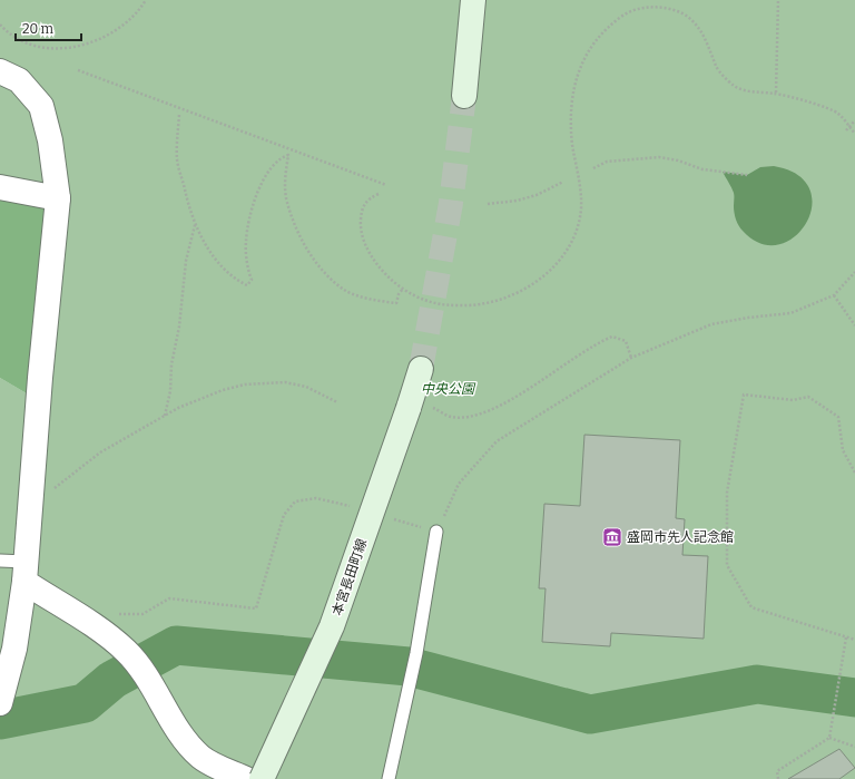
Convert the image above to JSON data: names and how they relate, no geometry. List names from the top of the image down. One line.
{"streets":{"main road":["本宮長田町線"]},"parks":["中央公園"],"places":{"museum":["盛岡市先人記念館"]},"scale_bar":"20 m"}
